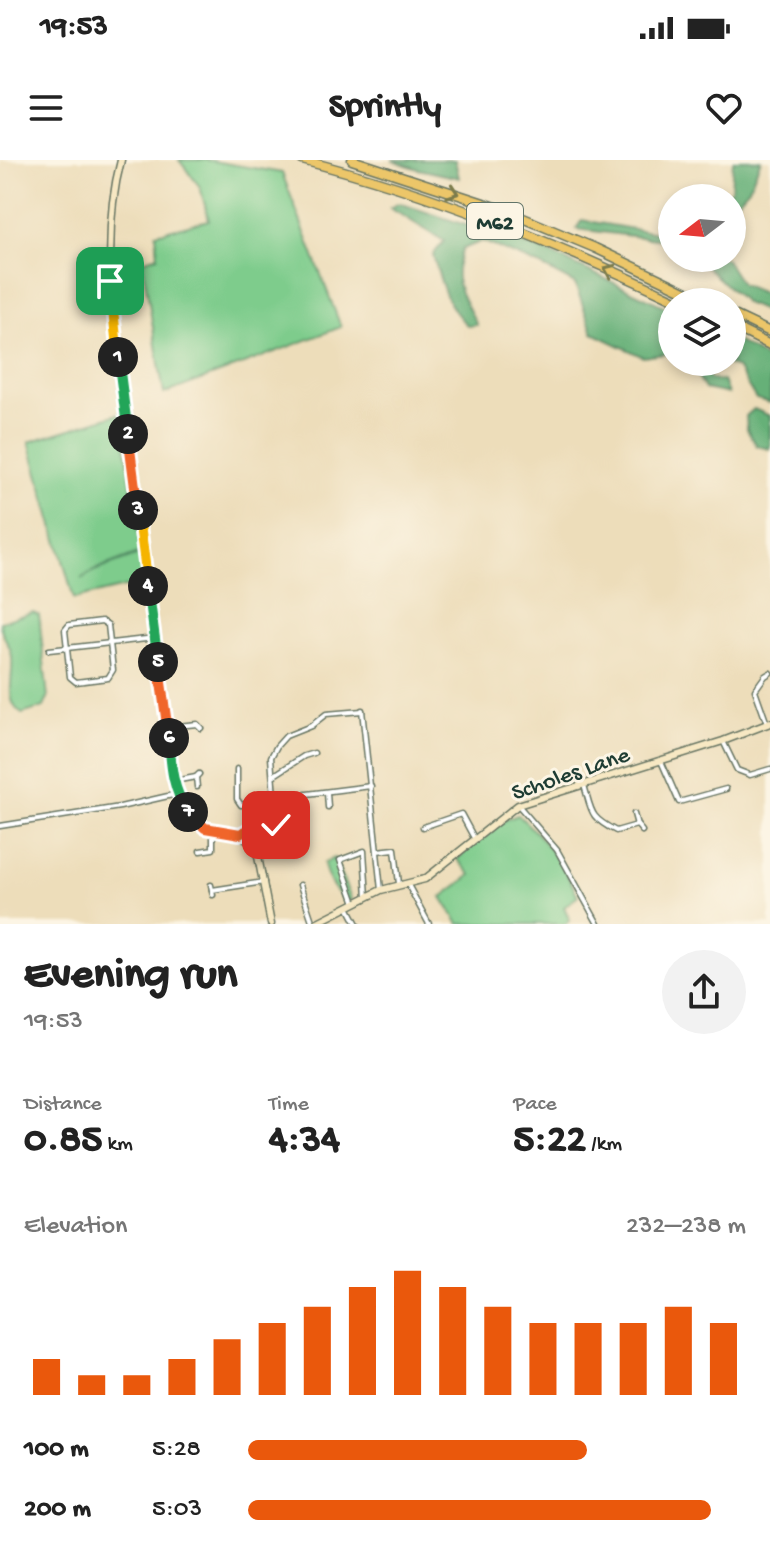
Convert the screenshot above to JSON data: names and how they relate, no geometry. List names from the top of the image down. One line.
{"streets":{"highway":["M62"],"main road":["Scholes Lane"]},"north":"left","page":{"status":"19:53","header":"Sprintly","pins":["1","2","3","4","5","6","7"],"heading":["Evening run","19:53"],"stats":[["Distance","0.85 km"],["Time","4:34"],["Pace","5:22 /km"]],"chart":["Elevation","232–238 m"],"list":[{"name":"100 m","note":"5:28"},{"name":"200 m","note":"5:03"}]}}
